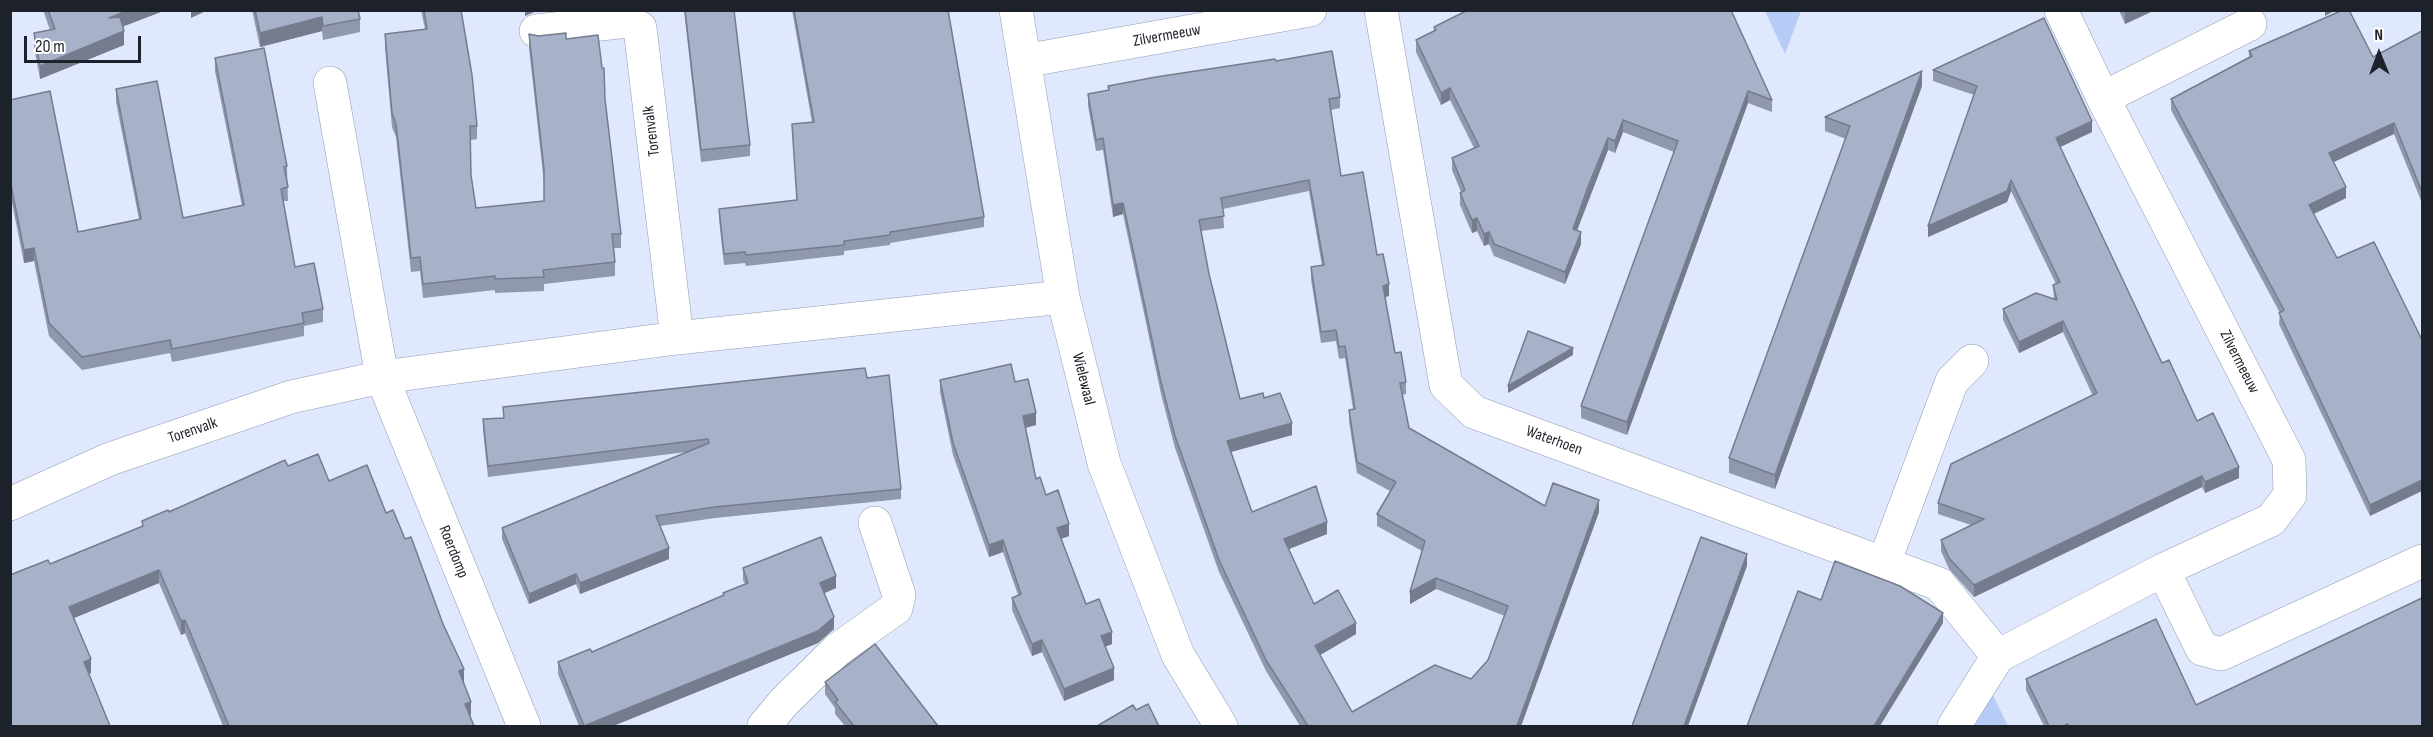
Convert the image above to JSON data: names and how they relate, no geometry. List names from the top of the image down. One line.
{"streets":{"street":["Zilvermeeuw","Torenvalk","Wielewaal","Waterhoen","Roerdomp"]},"crossings":[["Zilvermeeuw","Wielewaal"],["Zilvermeeuw","Waterhoen"],["Torenvalk","Wielewaal"],["Torenvalk","Roerdomp"]],"scale_bar":"20 m","north":"top"}
